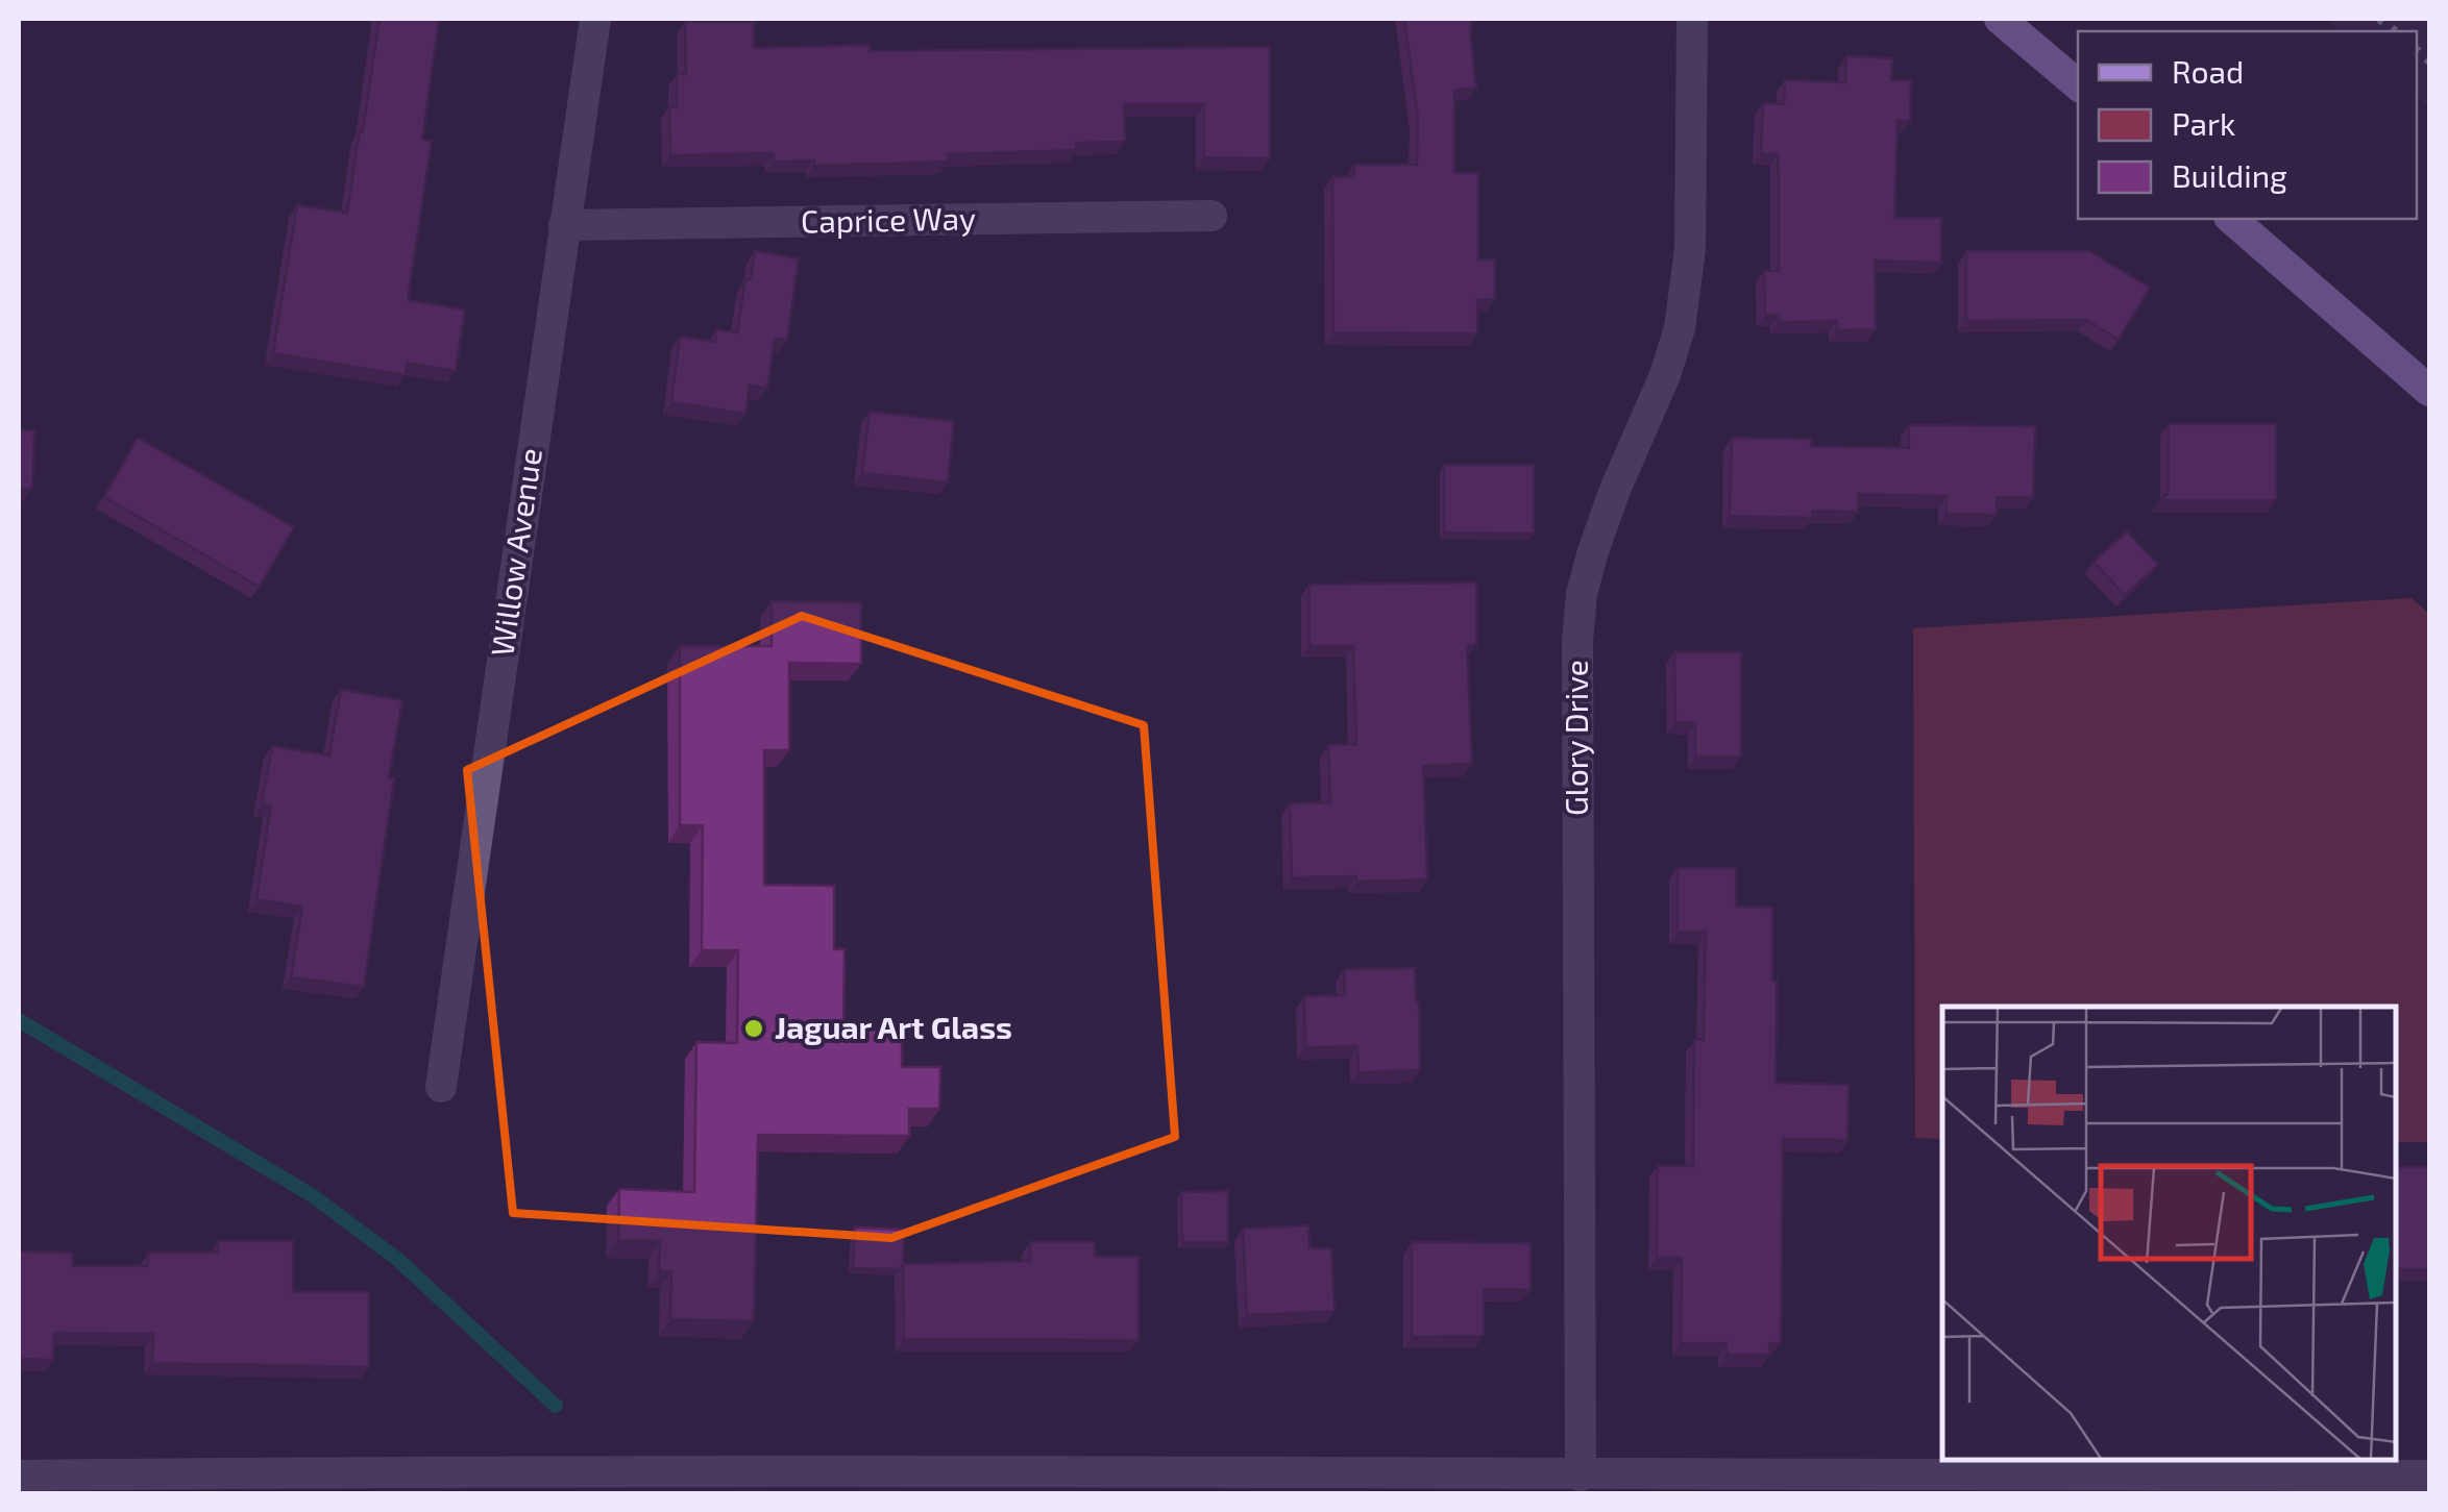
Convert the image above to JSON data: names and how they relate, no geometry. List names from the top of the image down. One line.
{"streets":{"street":["Caprice Way","Willow Avenue","Glory Drive"]},"crossings":[["Caprice Way","Willow Avenue"]],"places":["Jaguar Art Glass"],"legend":["Road","Park","Building"]}
